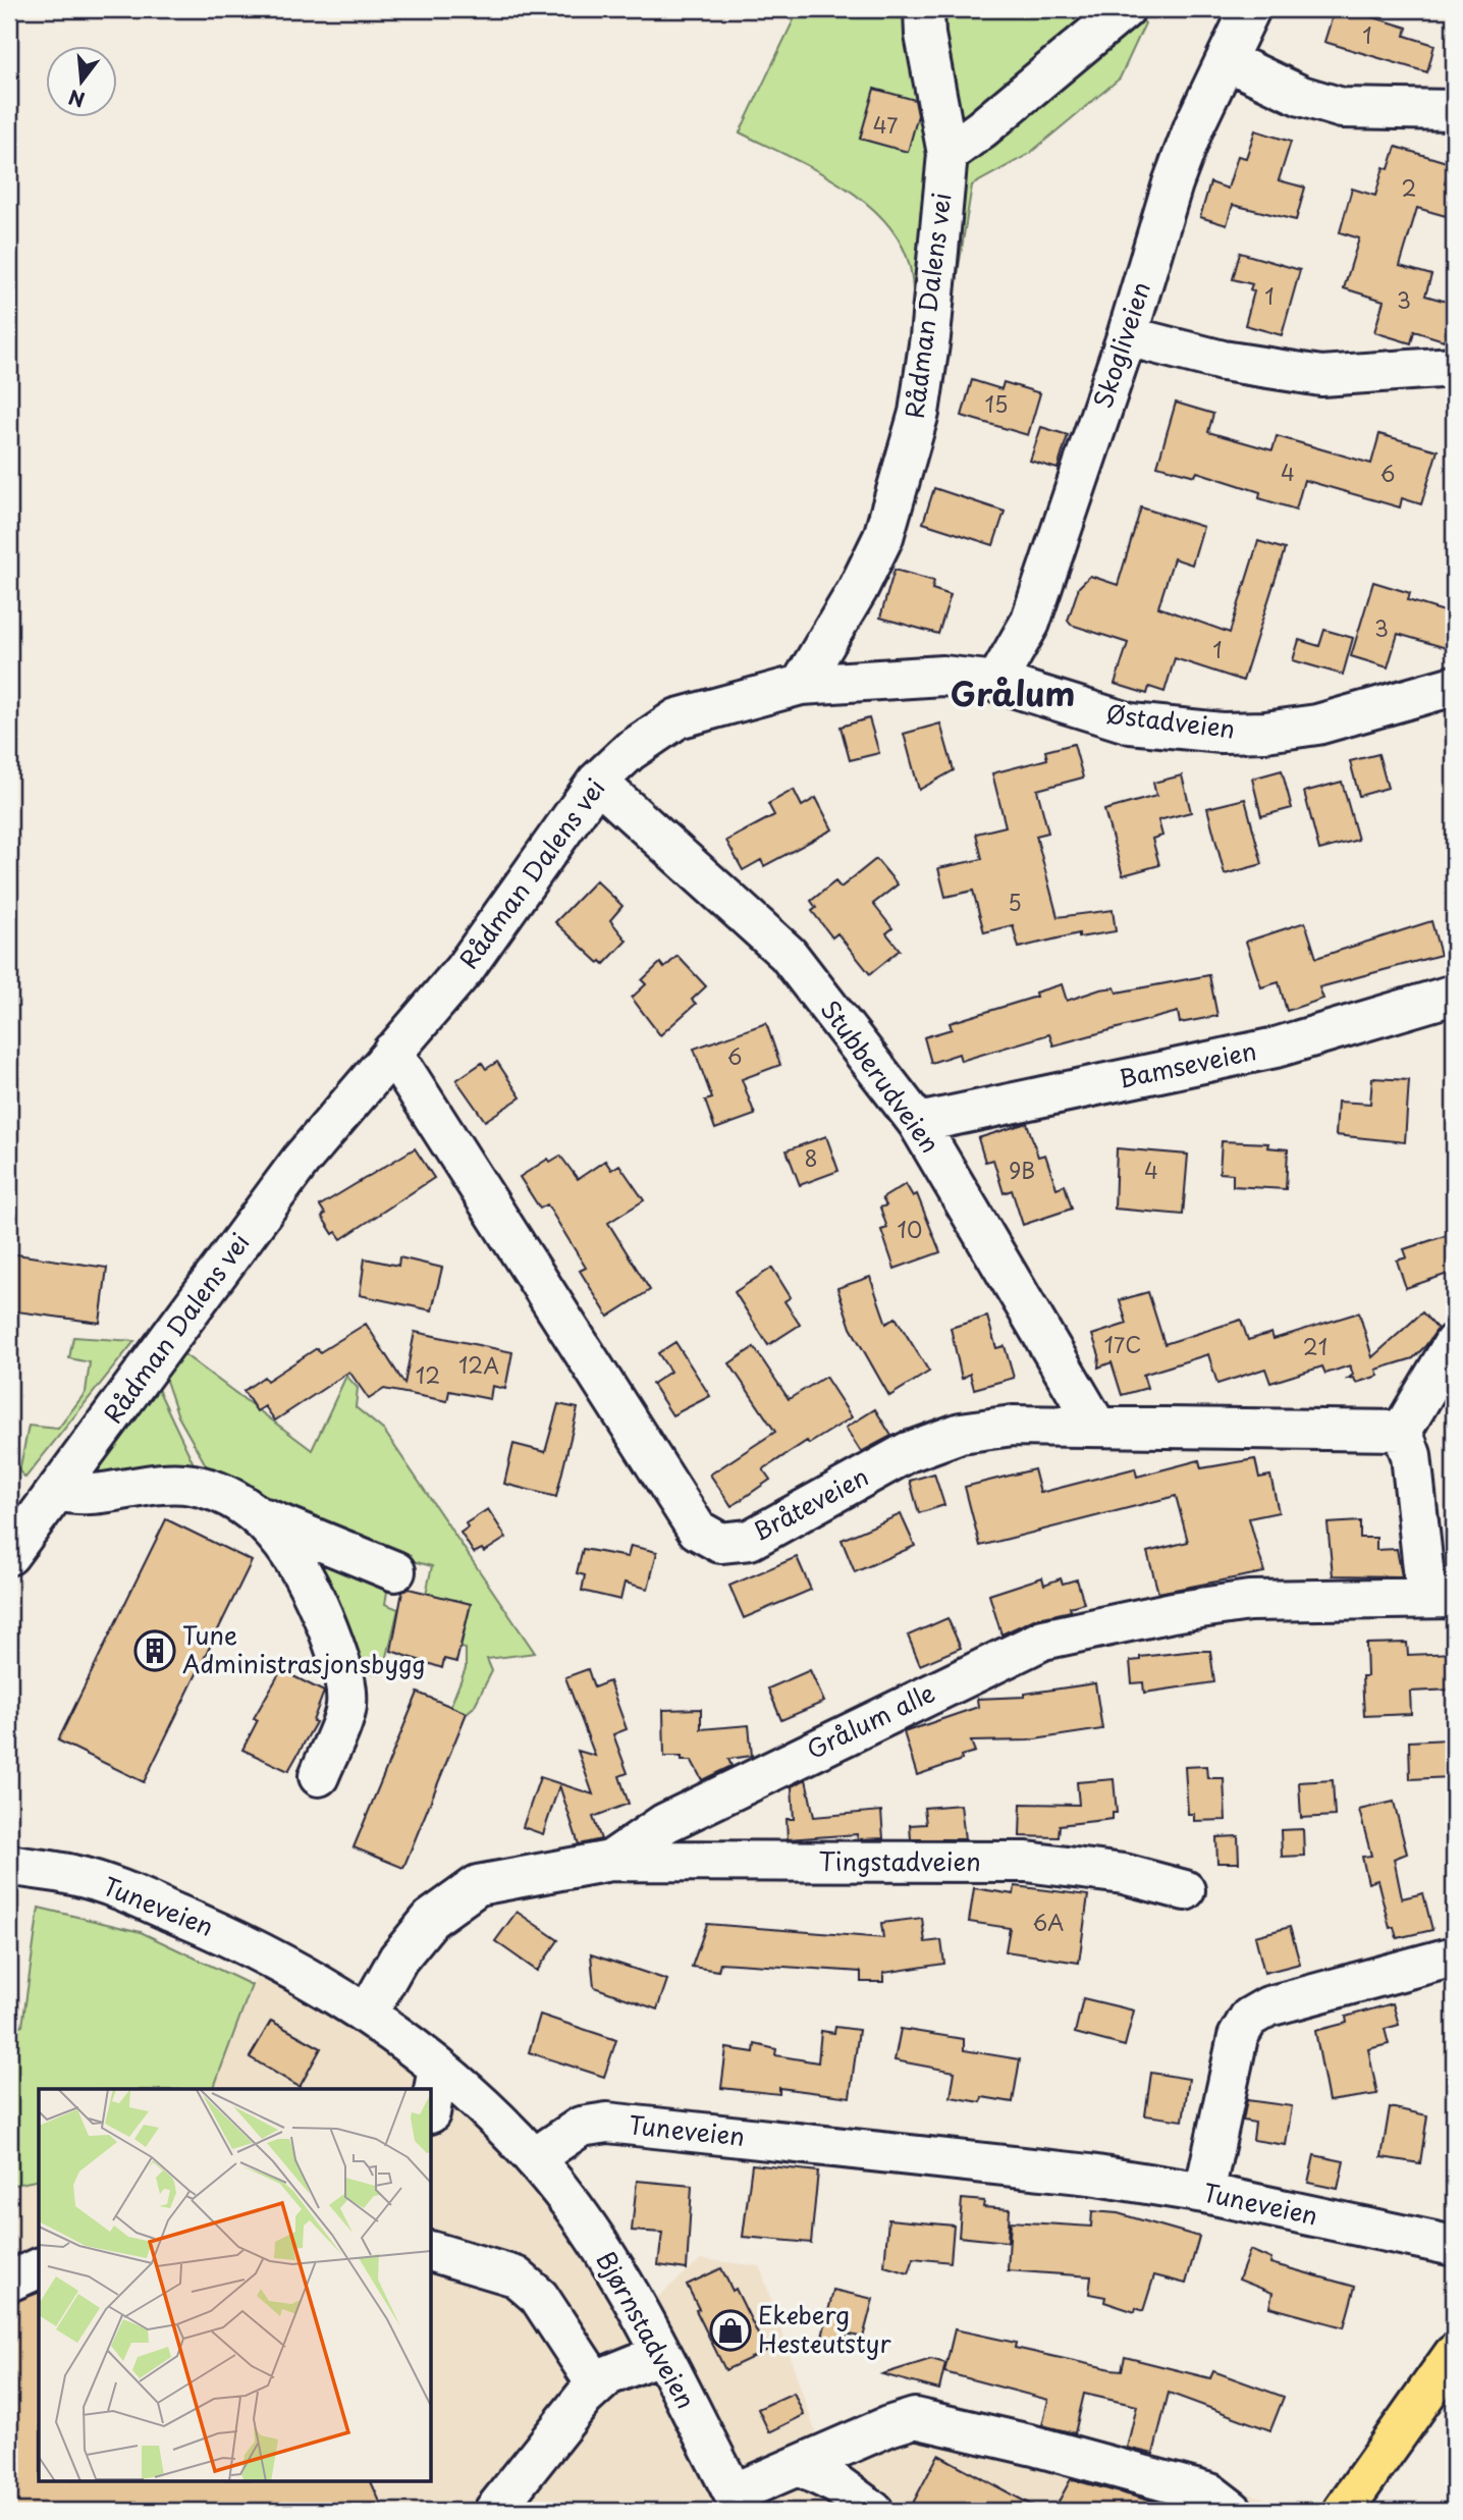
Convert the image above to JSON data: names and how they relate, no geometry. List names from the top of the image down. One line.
{"streets":{"street":["Rådman Dalens vei","Skogliveien","Østadveien","Bamseveien","Stubberudveien","Bråteveien","Grålum alle","Tingstadveien","Tuneveien","Bjørnstadveien"]},"crossings":[["Rådman Dalens vei","Østadveien"],["Rådman Dalens vei","Stubberudveien"],["Rådman Dalens vei","Bråteveien"],["Skogliveien","Østadveien"],["Bamseveien","Stubberudveien"],["Stubberudveien","Bråteveien"],["Grålum alle","Tingstadveien"],["Grålum alle","Tuneveien"],["Tuneveien","Bjørnstadveien"]],"districts":["Grålum"],"places":{"building":["Tune Administrasjonsbygg"],"shop":["Ekeberg Hesteutstyr"]},"house_numbers":["1","47","2","1","3","15","4","6","3","1","5","6","8","9B","4","10","17C","21","12A","12","6A"],"north":"bottom"}
